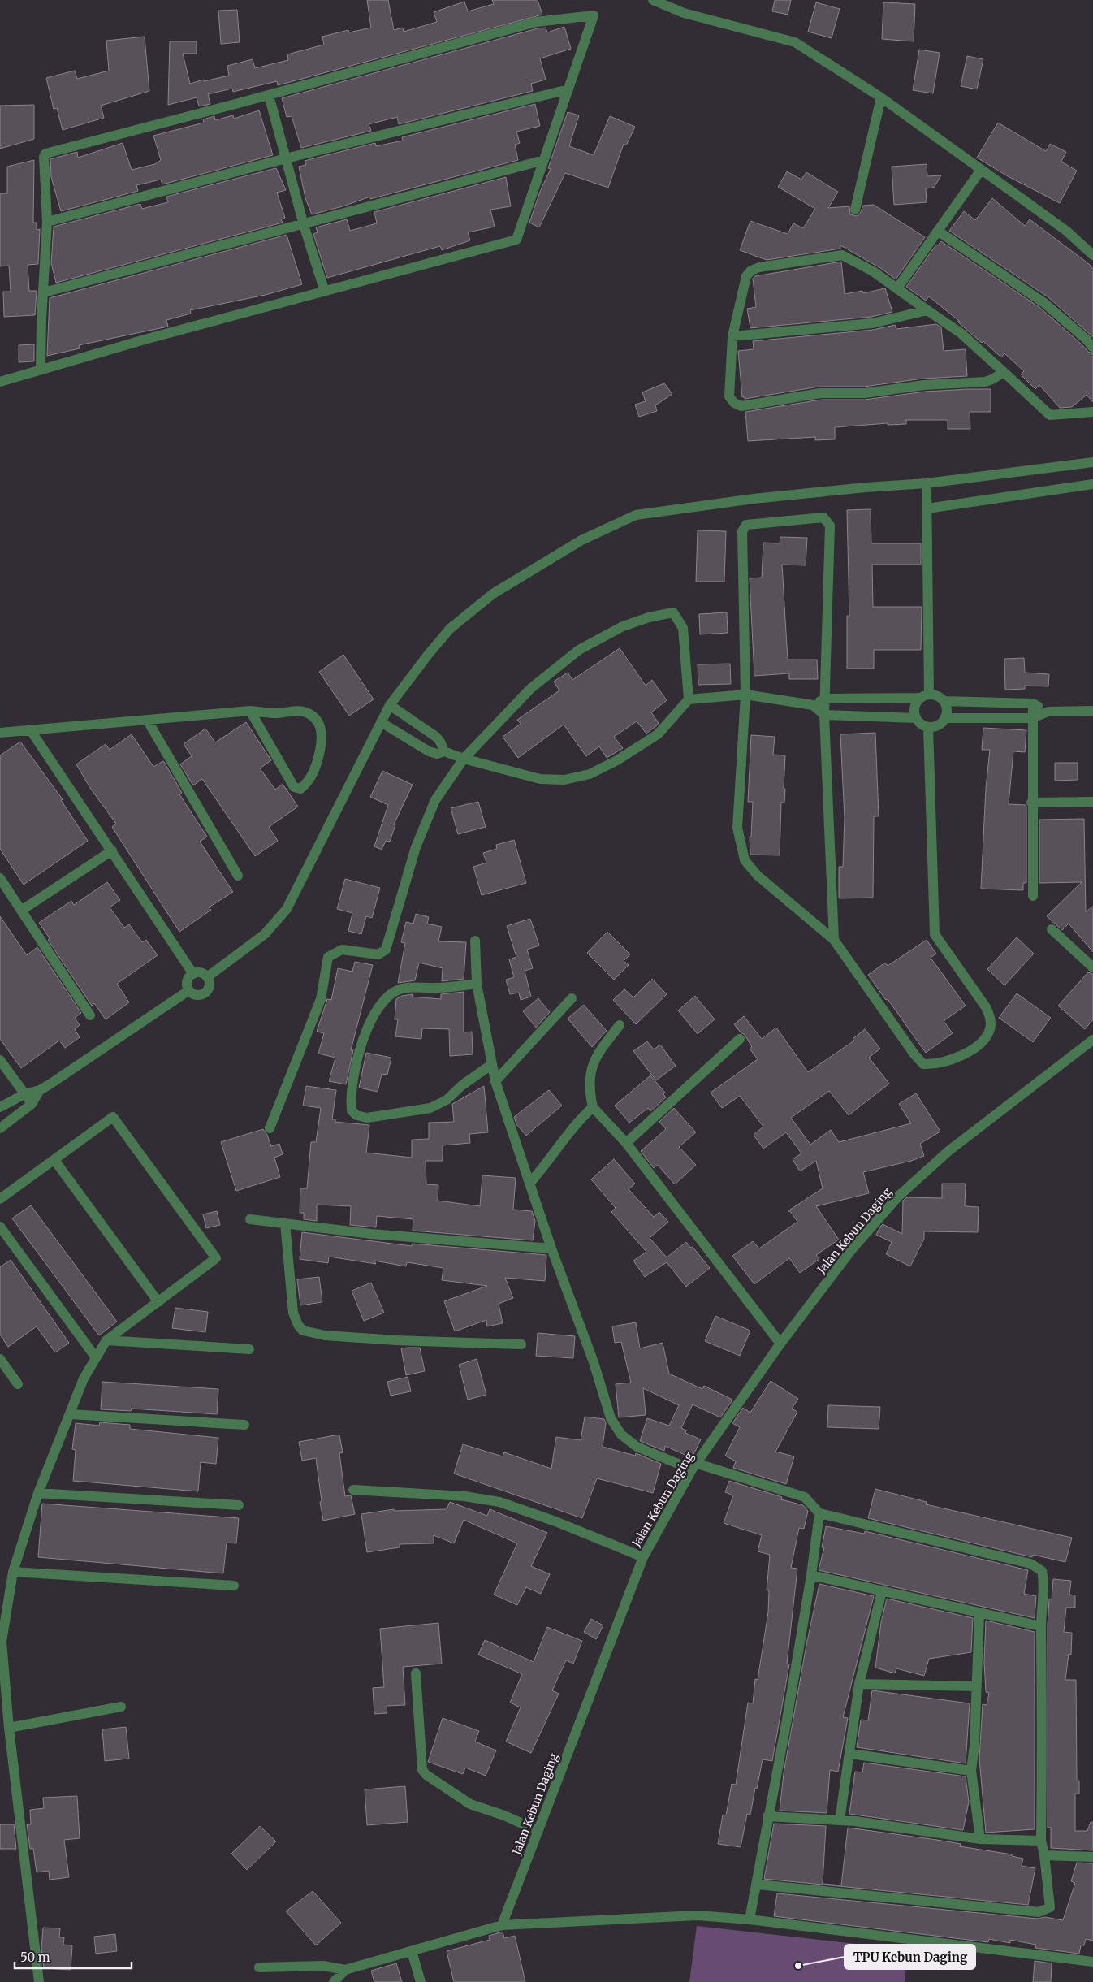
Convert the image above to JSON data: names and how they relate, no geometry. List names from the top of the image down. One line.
{"streets":{"street":["Jalan Kebun Daging"]},"places":["TPU Kebun Daging"],"scale_bar":"50 m"}
